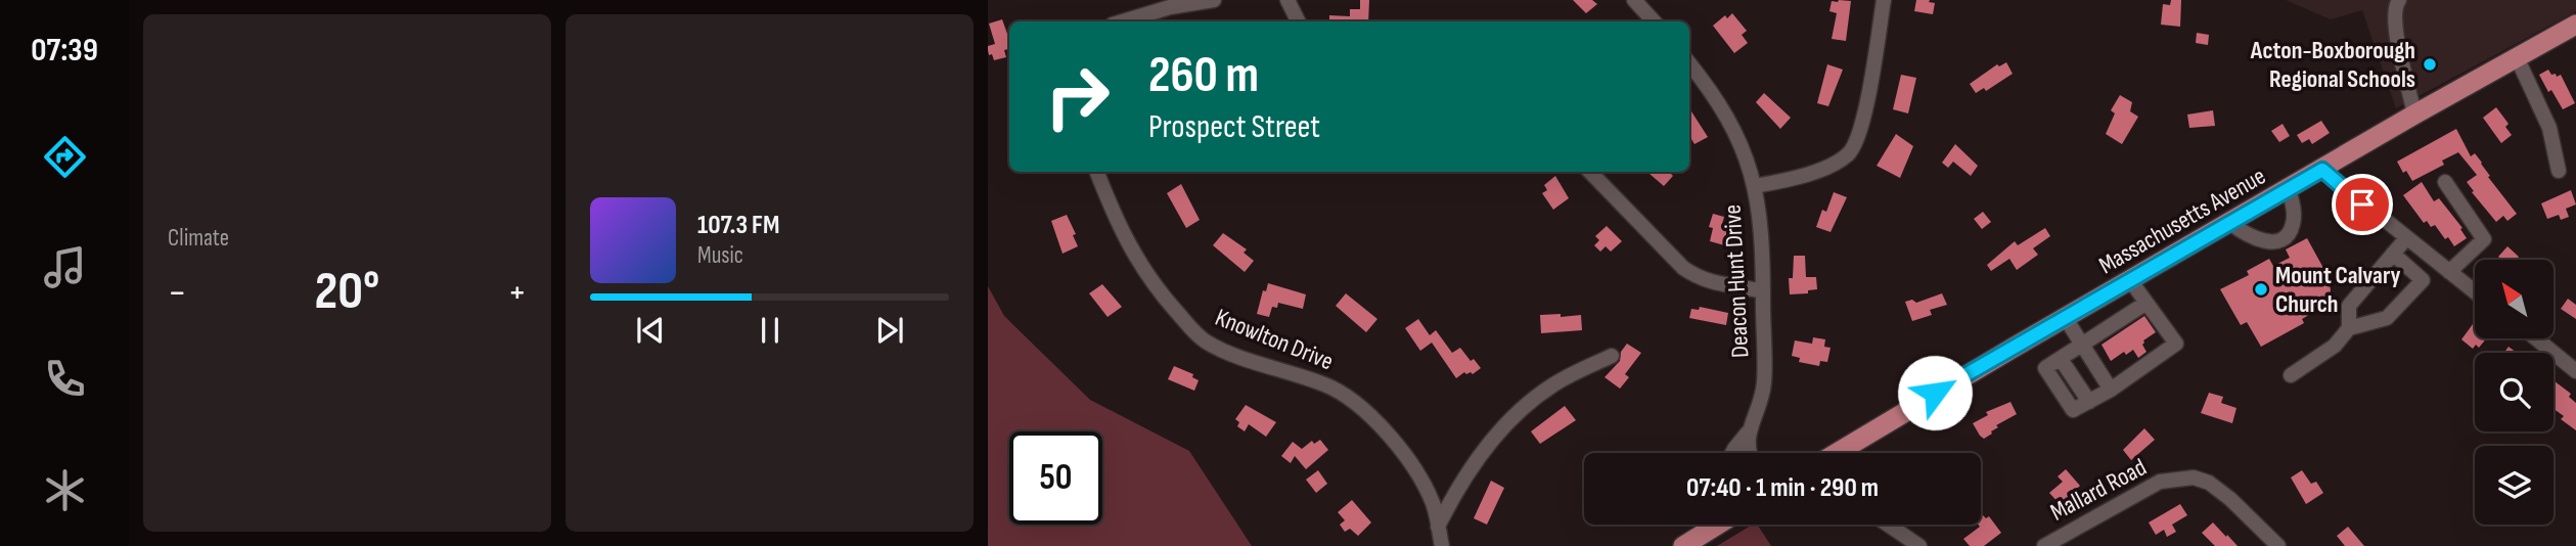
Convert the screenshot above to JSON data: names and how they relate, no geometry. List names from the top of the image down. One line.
{"streets":{"main road":["Massachusetts Avenue"],"street":["Deacon Hunt Drive","Knowlton Drive","Mallard Road"]},"places":["Acton-Boxborough Regional Schools","Mount Calvary Church"],"north":"top left","page":{"tabs":"07:39","tile":"Climate","turn":["260 m","Prospect Street"],"song":["107.3 FM","Music"],"heat":["−","20°","+"],"limit":"50","trip":"07:40 · 1 min · 290 m"}}
